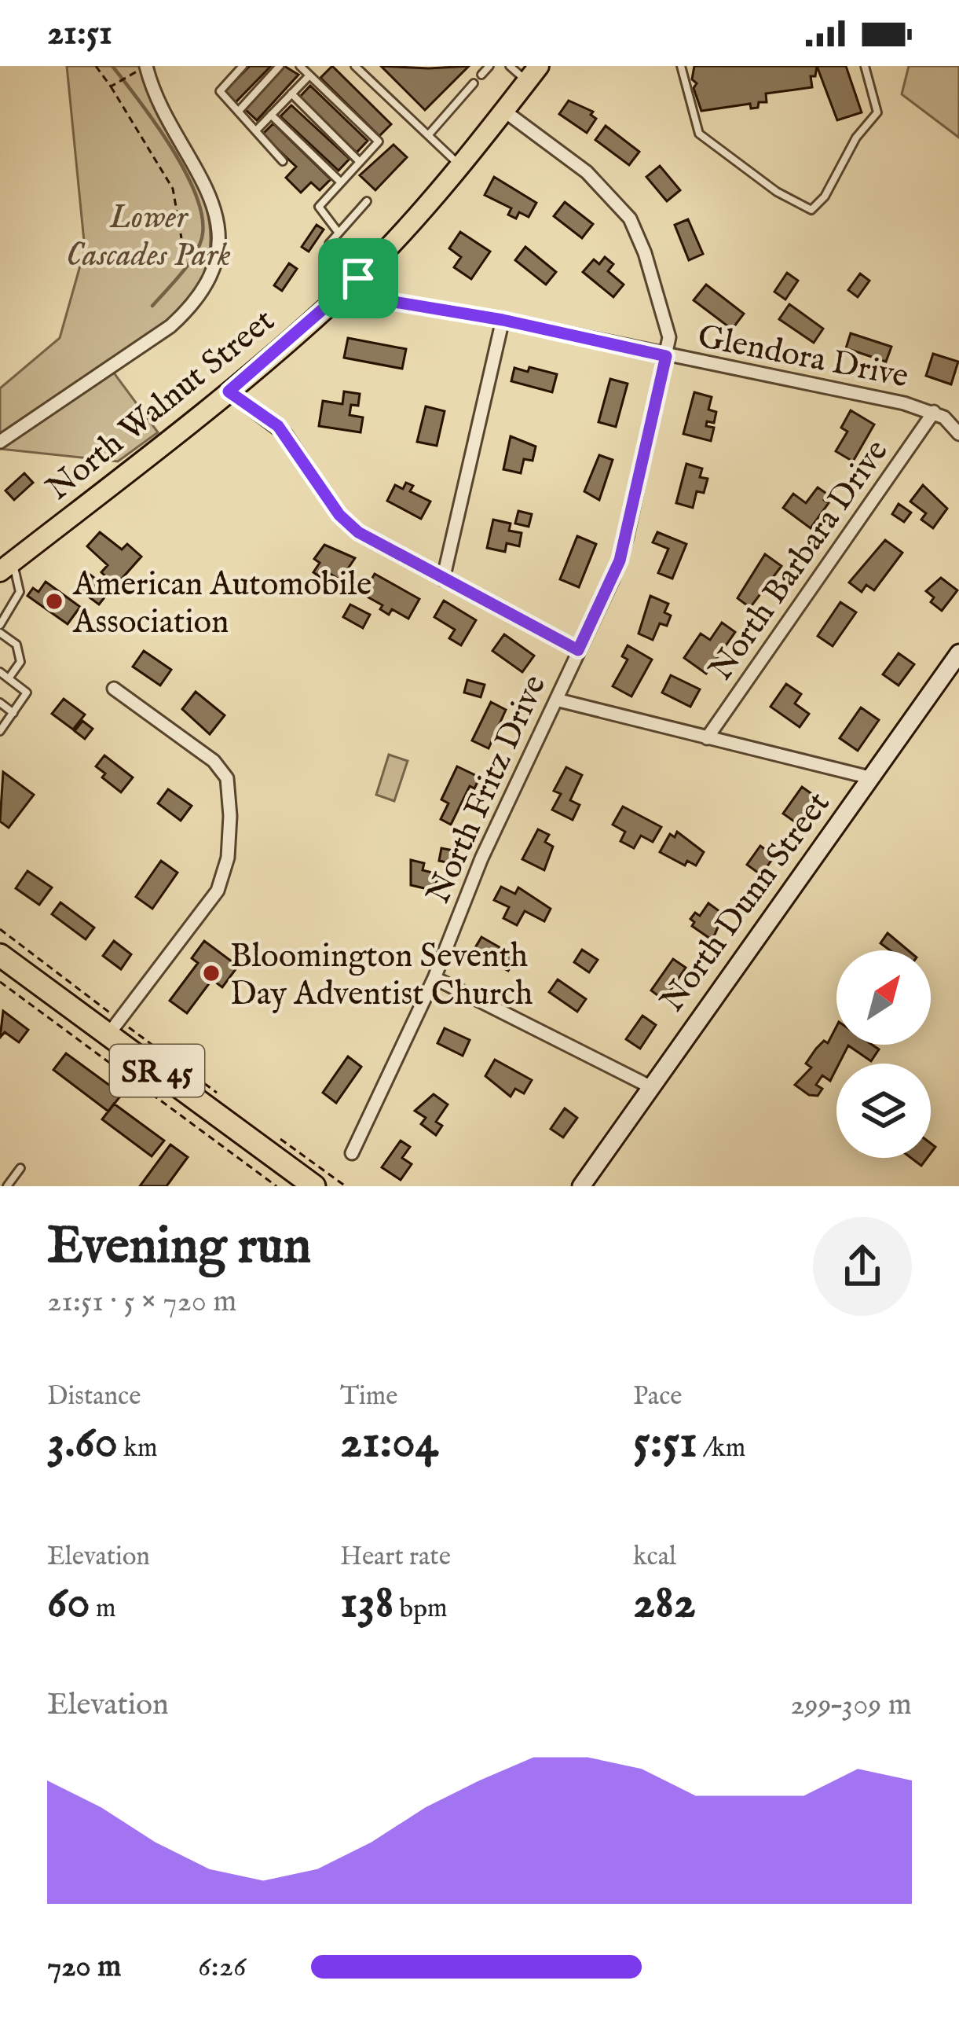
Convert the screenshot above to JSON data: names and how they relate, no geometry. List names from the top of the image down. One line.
{"streets":{"highway":["SR 45"],"main road":["North Walnut Street"],"street":["Glendora Drive","North Barbara Drive","North Fritz Drive","North Dunn Street"]},"crossings":[["Glendora Drive","North Walnut Street"],["Glendora Drive","North Barbara Drive"],["Glendora Drive","North Fritz Drive"],["North Walnut Street","North Fritz Drive"]],"parks":["Lower Cascades Park"],"places":["American Automobile Association","Bloomington Seventh Day Adventist Church"],"north":"top right","page":{"status":"21:51","heading":["Evening run","21:51 · 5 × 720 m"],"stats":[["Distance","3.60 km"],["Time","21:04"],["Pace","5:51 /km"],["Elevation","60 m"],["Heart rate","138 bpm"],["kcal","282"]],"chart":["Elevation","299–309 m"],"list":[{"name":"720 m","note":"6:26"}]}}
